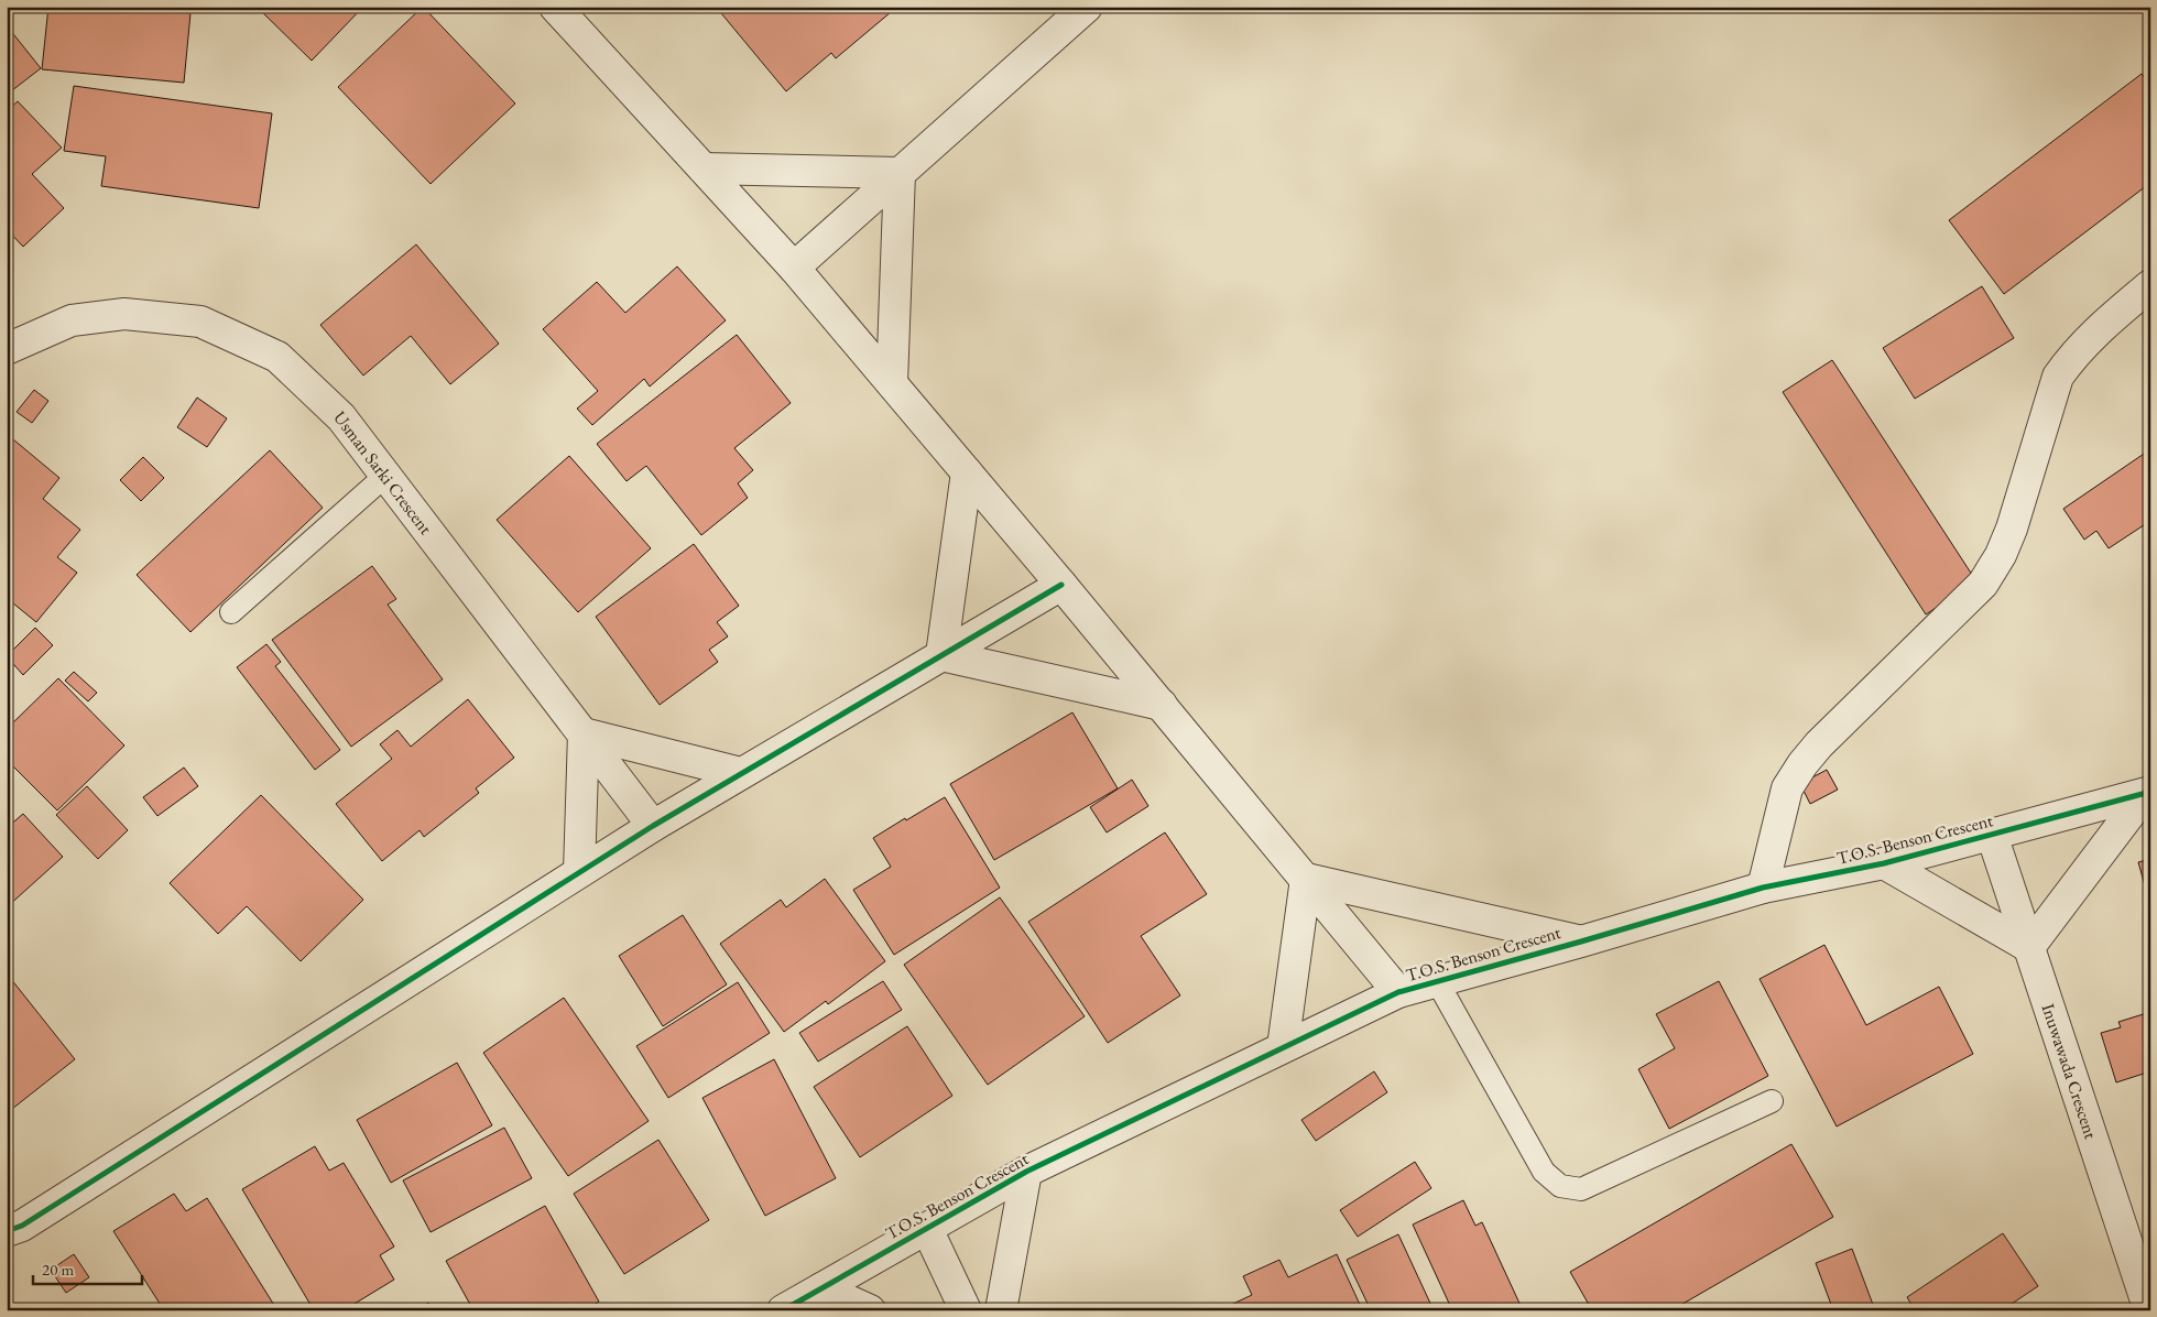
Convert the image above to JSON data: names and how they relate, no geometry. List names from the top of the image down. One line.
{"streets":{"street":["Usman Sarki Crescent","T.O.S. Benson Crescent","Inuwawada Crescent"]},"crossings":[["T.O.S. Benson Crescent","Inuwawada Crescent"]],"scale_bar":"20 m"}
